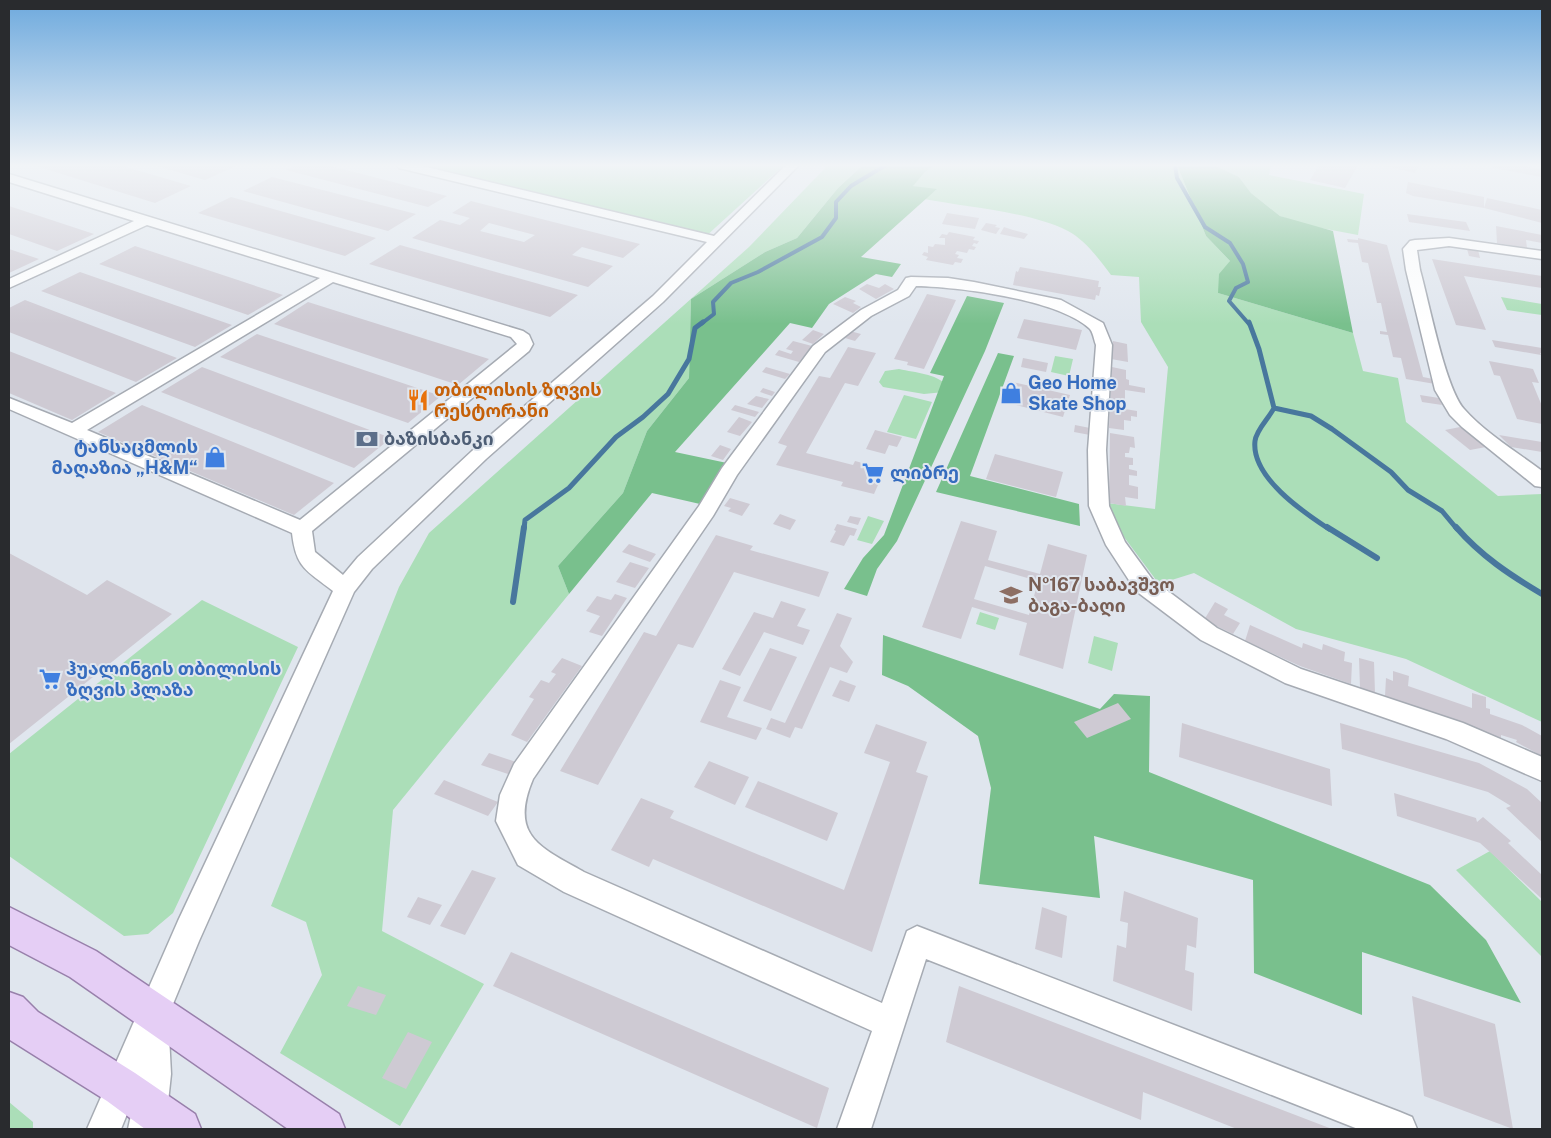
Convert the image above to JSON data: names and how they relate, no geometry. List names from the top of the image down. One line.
{"places":{"shop":["Geo Home Skate Shop","ტანსაცმლის მაღაზია „H&M“"],"restaurant":["თბილისის ზღვის რესტორანი"],"bank":["ბაზისბანკი"],"supermarket":["ლიბრე","ჰუალინგის თბილისის ზღვის პლაზა"],"school or university":["№167 საბავშვო ბაგა-ბაღი"]}}
